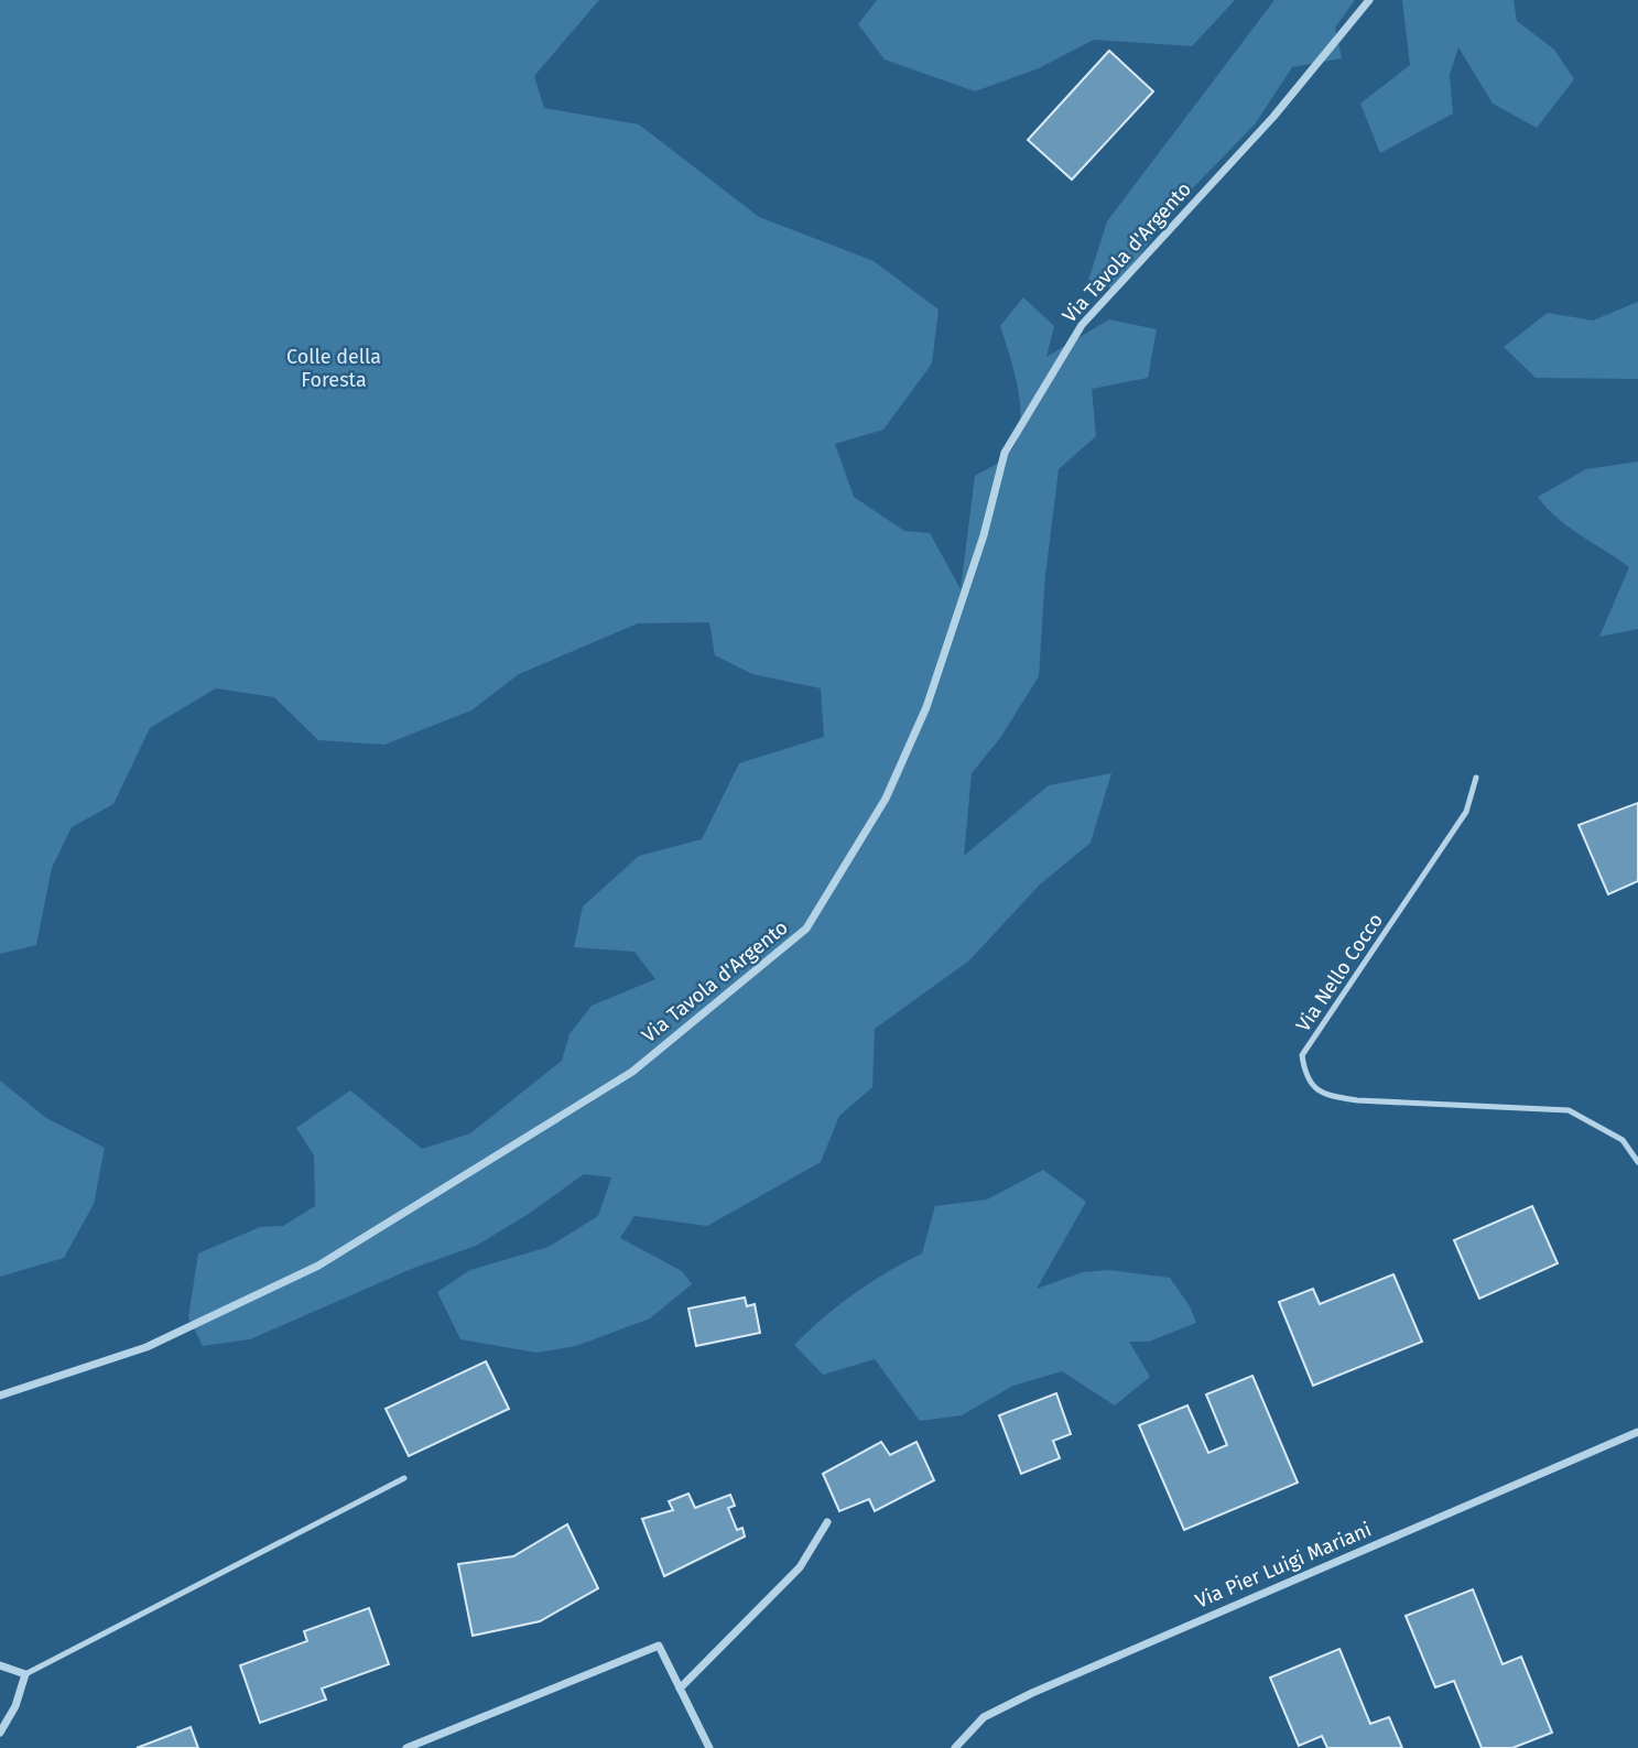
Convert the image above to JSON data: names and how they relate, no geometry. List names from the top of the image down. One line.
{"streets":{"street":["Via Tavola d'Argento","Via Pier Luigi Mariani"],"lane":["Via Nello Cocco"]},"parks":["Colle della Foresta"]}
